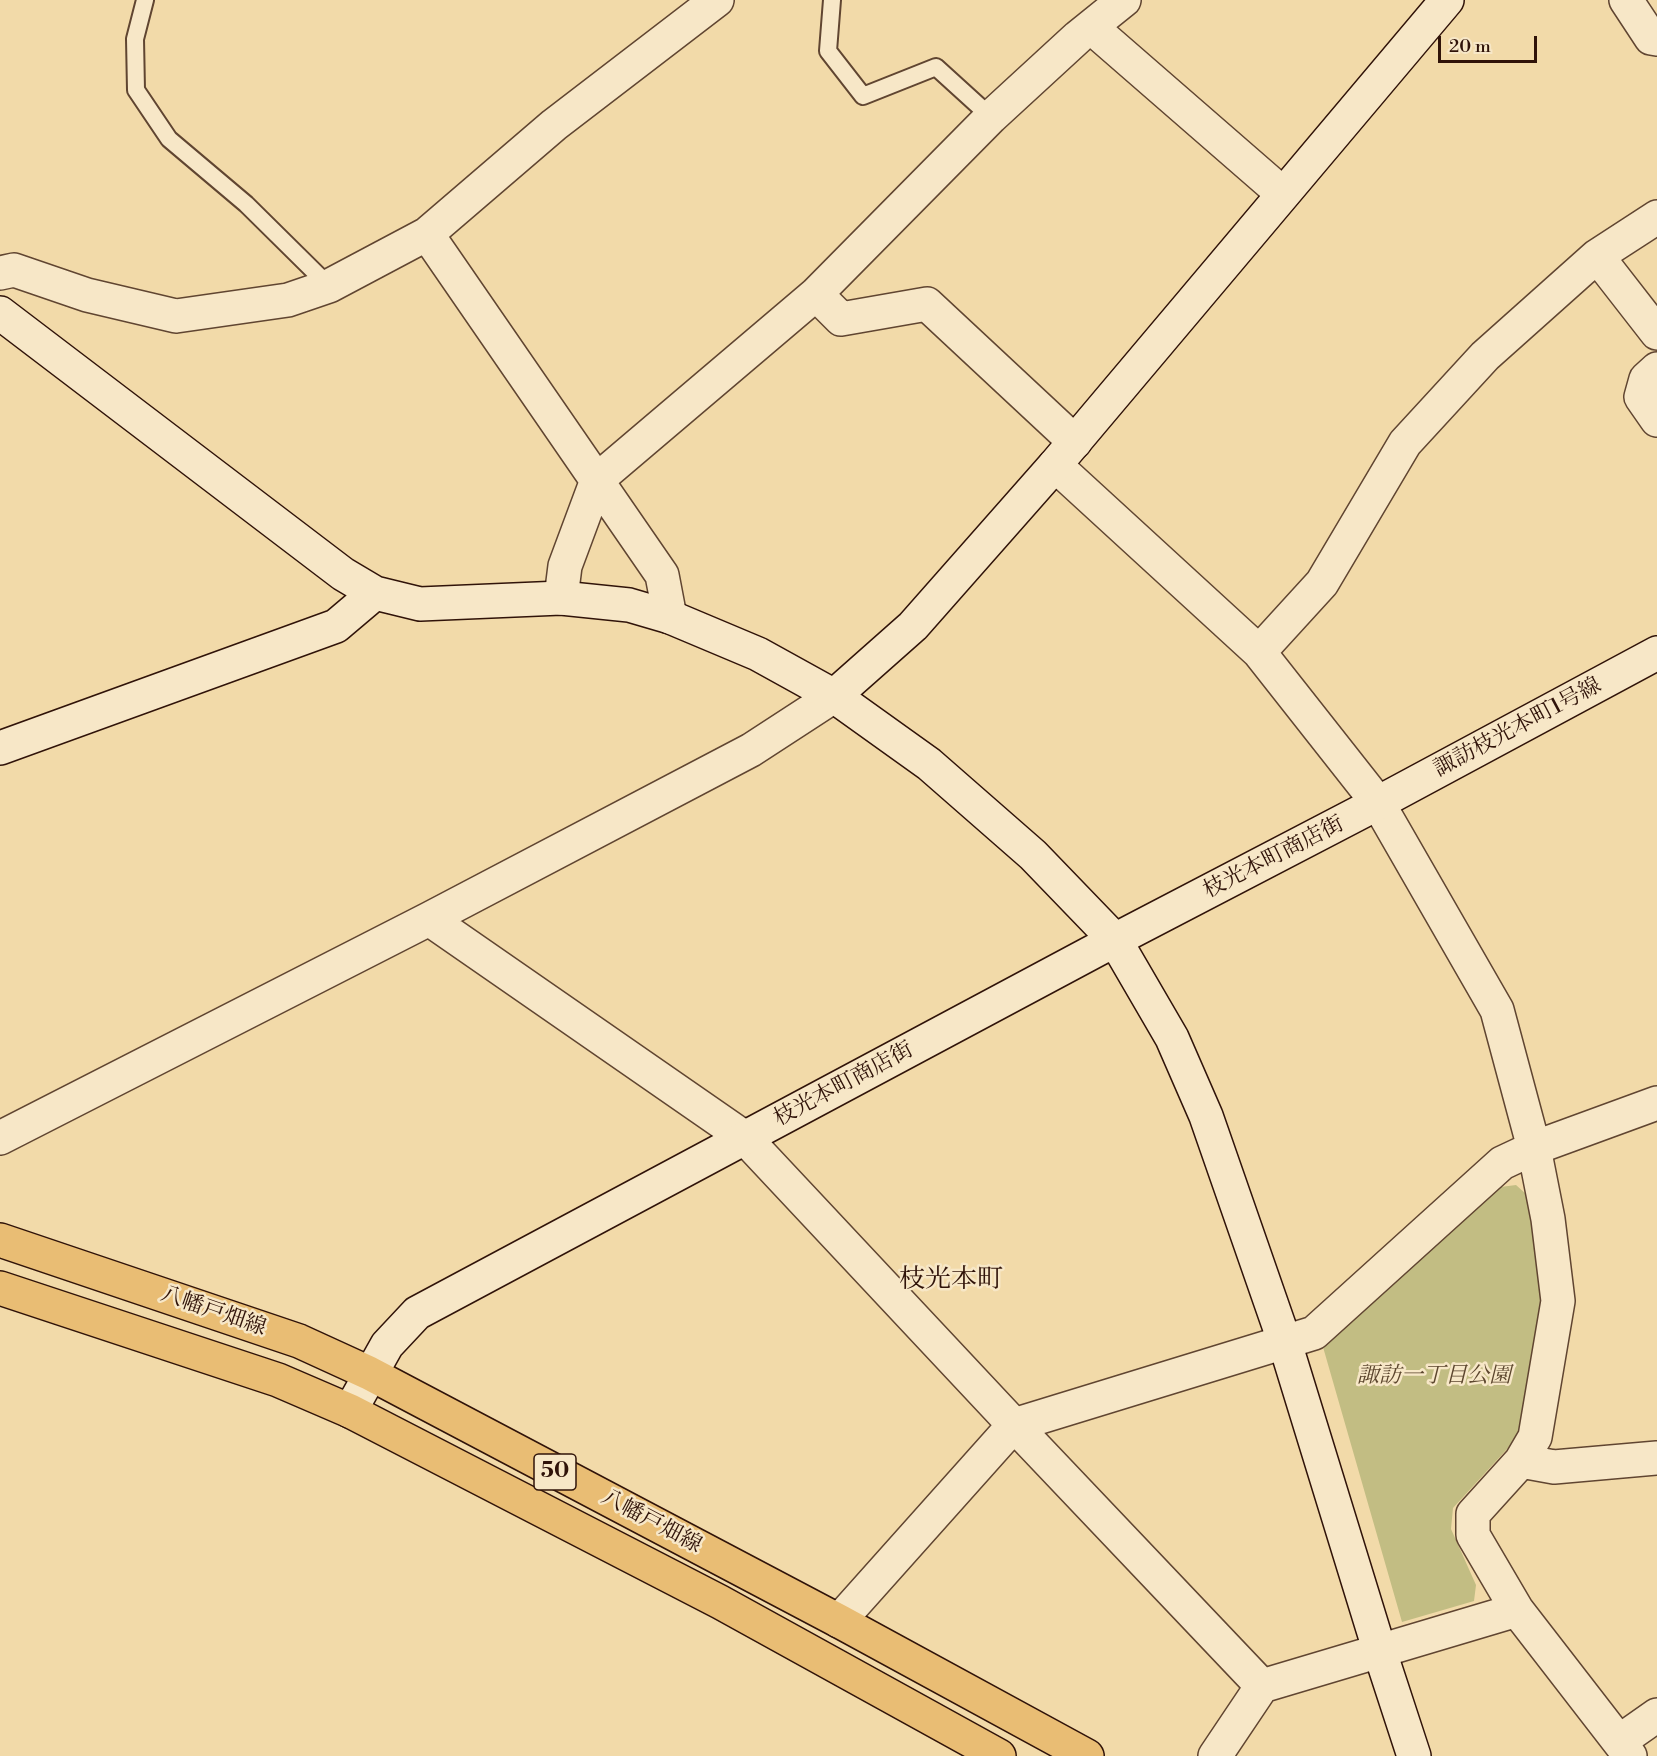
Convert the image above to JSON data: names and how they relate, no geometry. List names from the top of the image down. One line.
{"streets":{"main road":["八幡戸畑線","50"],"street":["諏訪枝光本町1号線","枝光本町商店街"]},"crossings":[["諏訪枝光本町1号線","枝光本町商店街"],["枝光本町商店街","八幡戸畑線"]],"districts":["枝光本町"],"parks":["諏訪一丁目公園"],"scale_bar":"20 m"}
